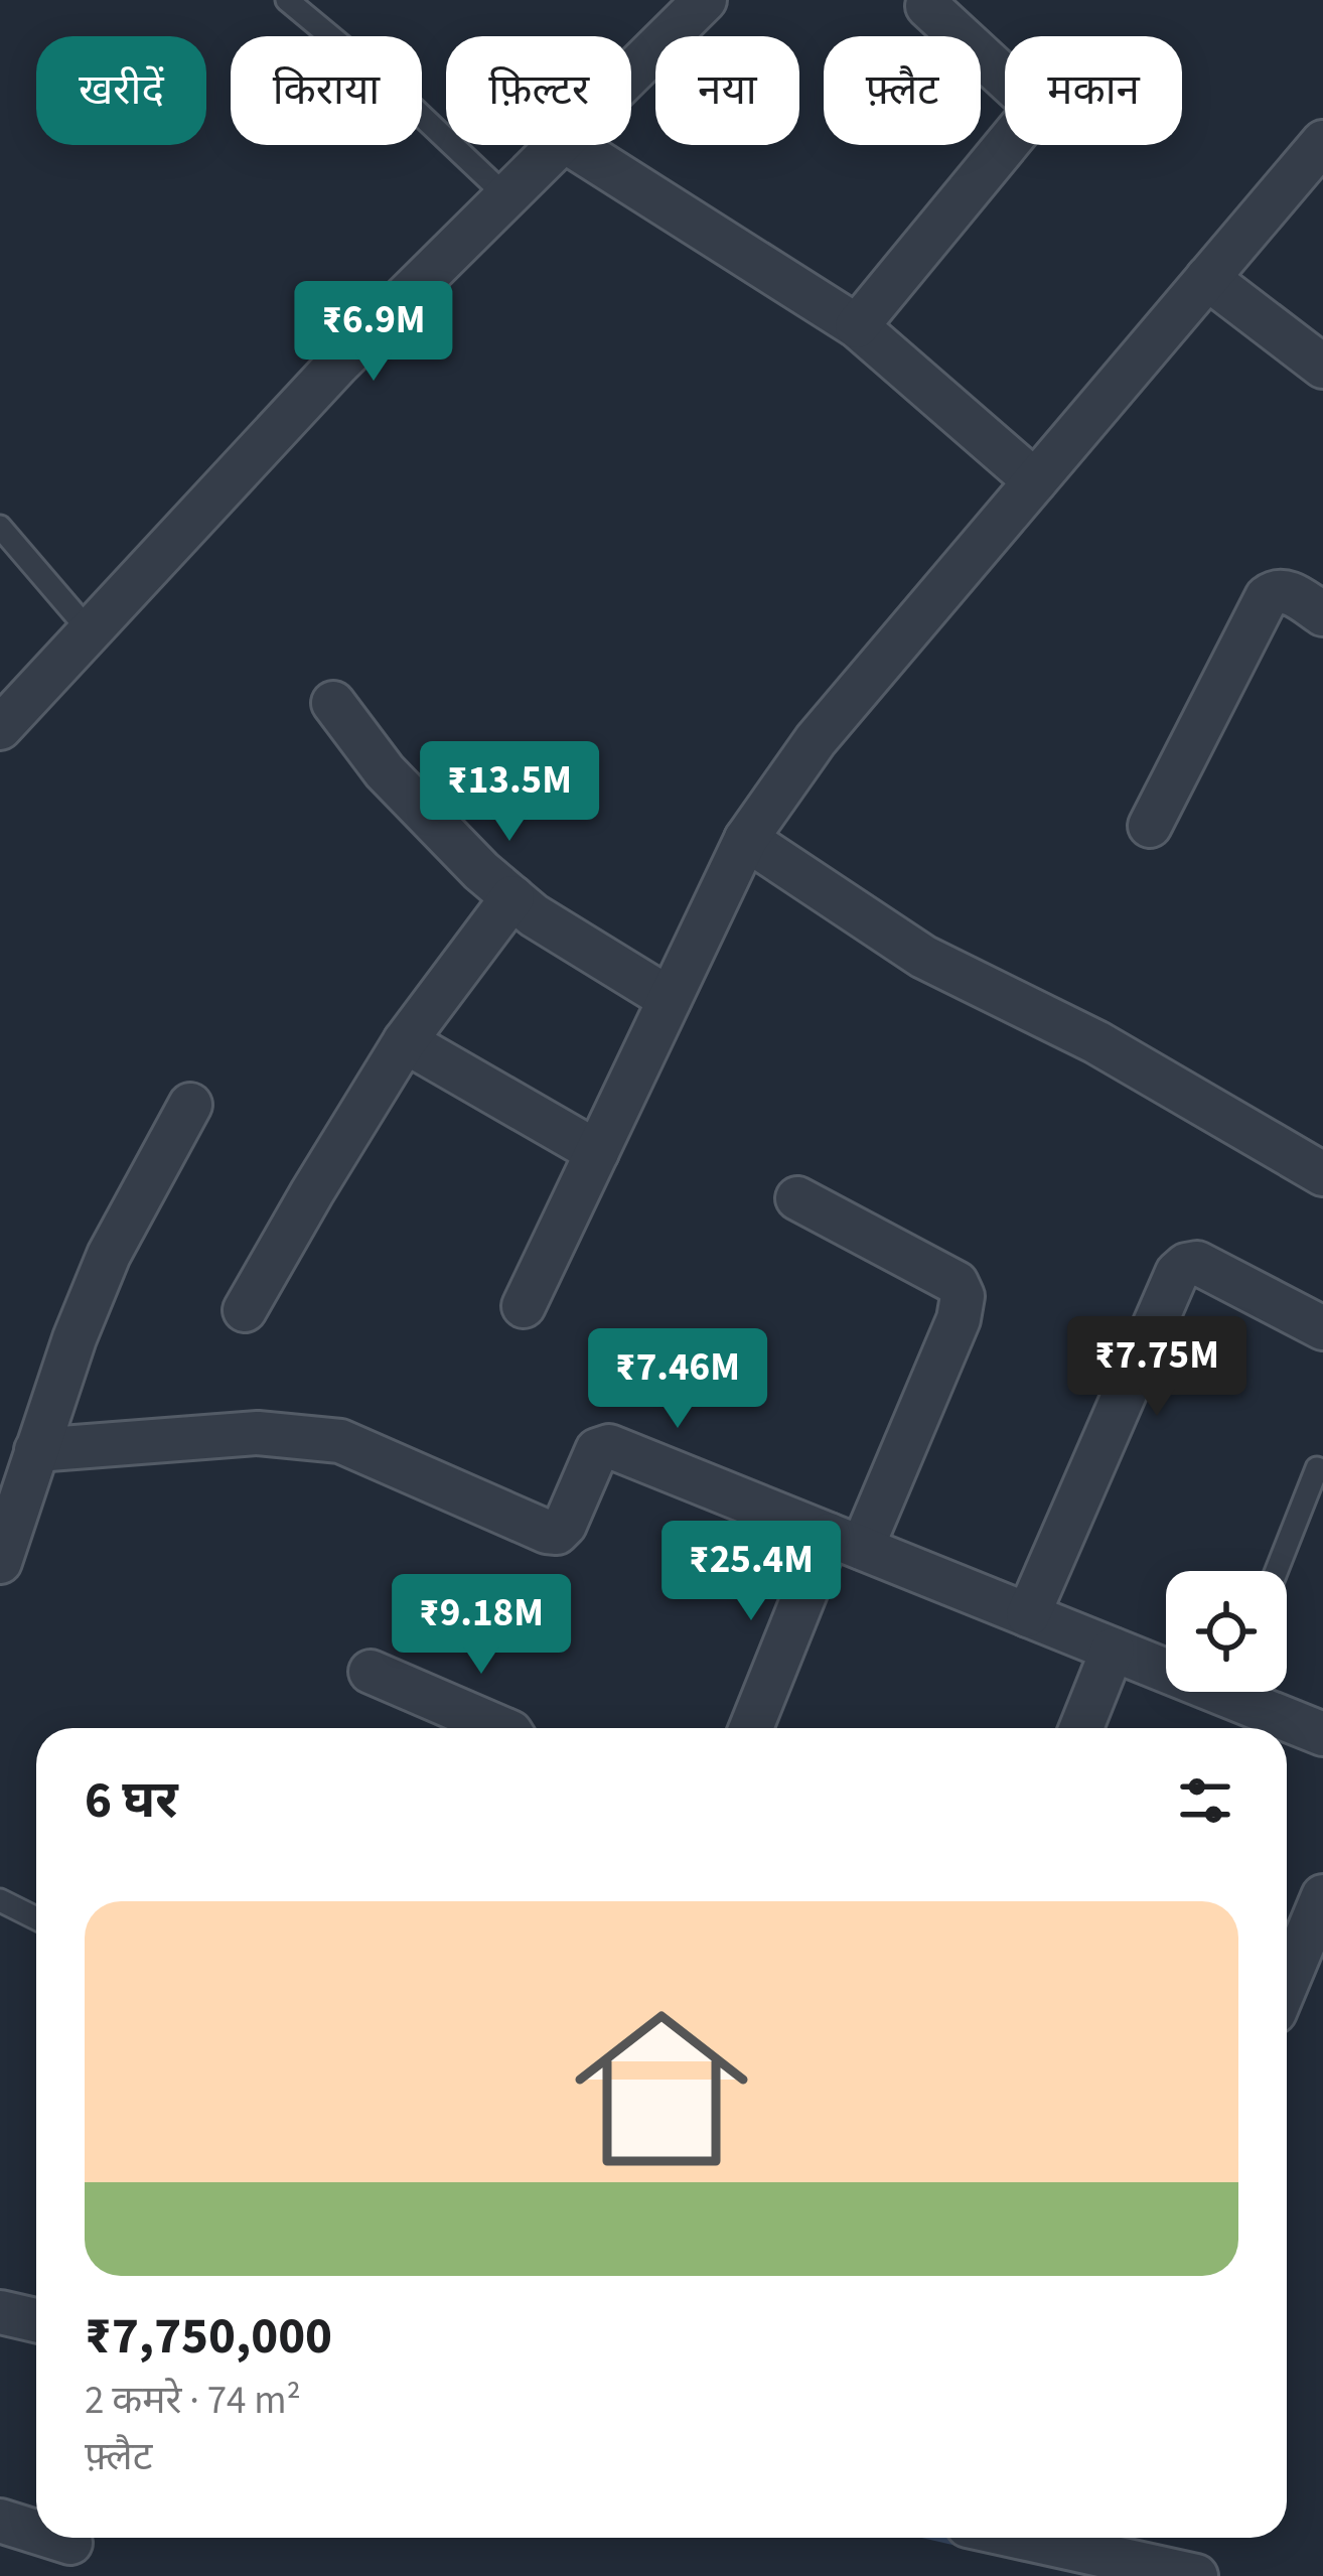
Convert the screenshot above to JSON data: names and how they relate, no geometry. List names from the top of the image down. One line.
{"page":{"chip":["खरीदें","किराया","फ़िल्टर","नया","फ़्लैट","मकान"],"price":["₹6.9M","₹13.5M","₹7.75M","₹7.46M","₹25.4M","₹9.18M"],"heading":"6 घर","list":[{"name":"₹7,750,000","note":"2 कमरे · 74 m² · फ़्लैट"}]}}
